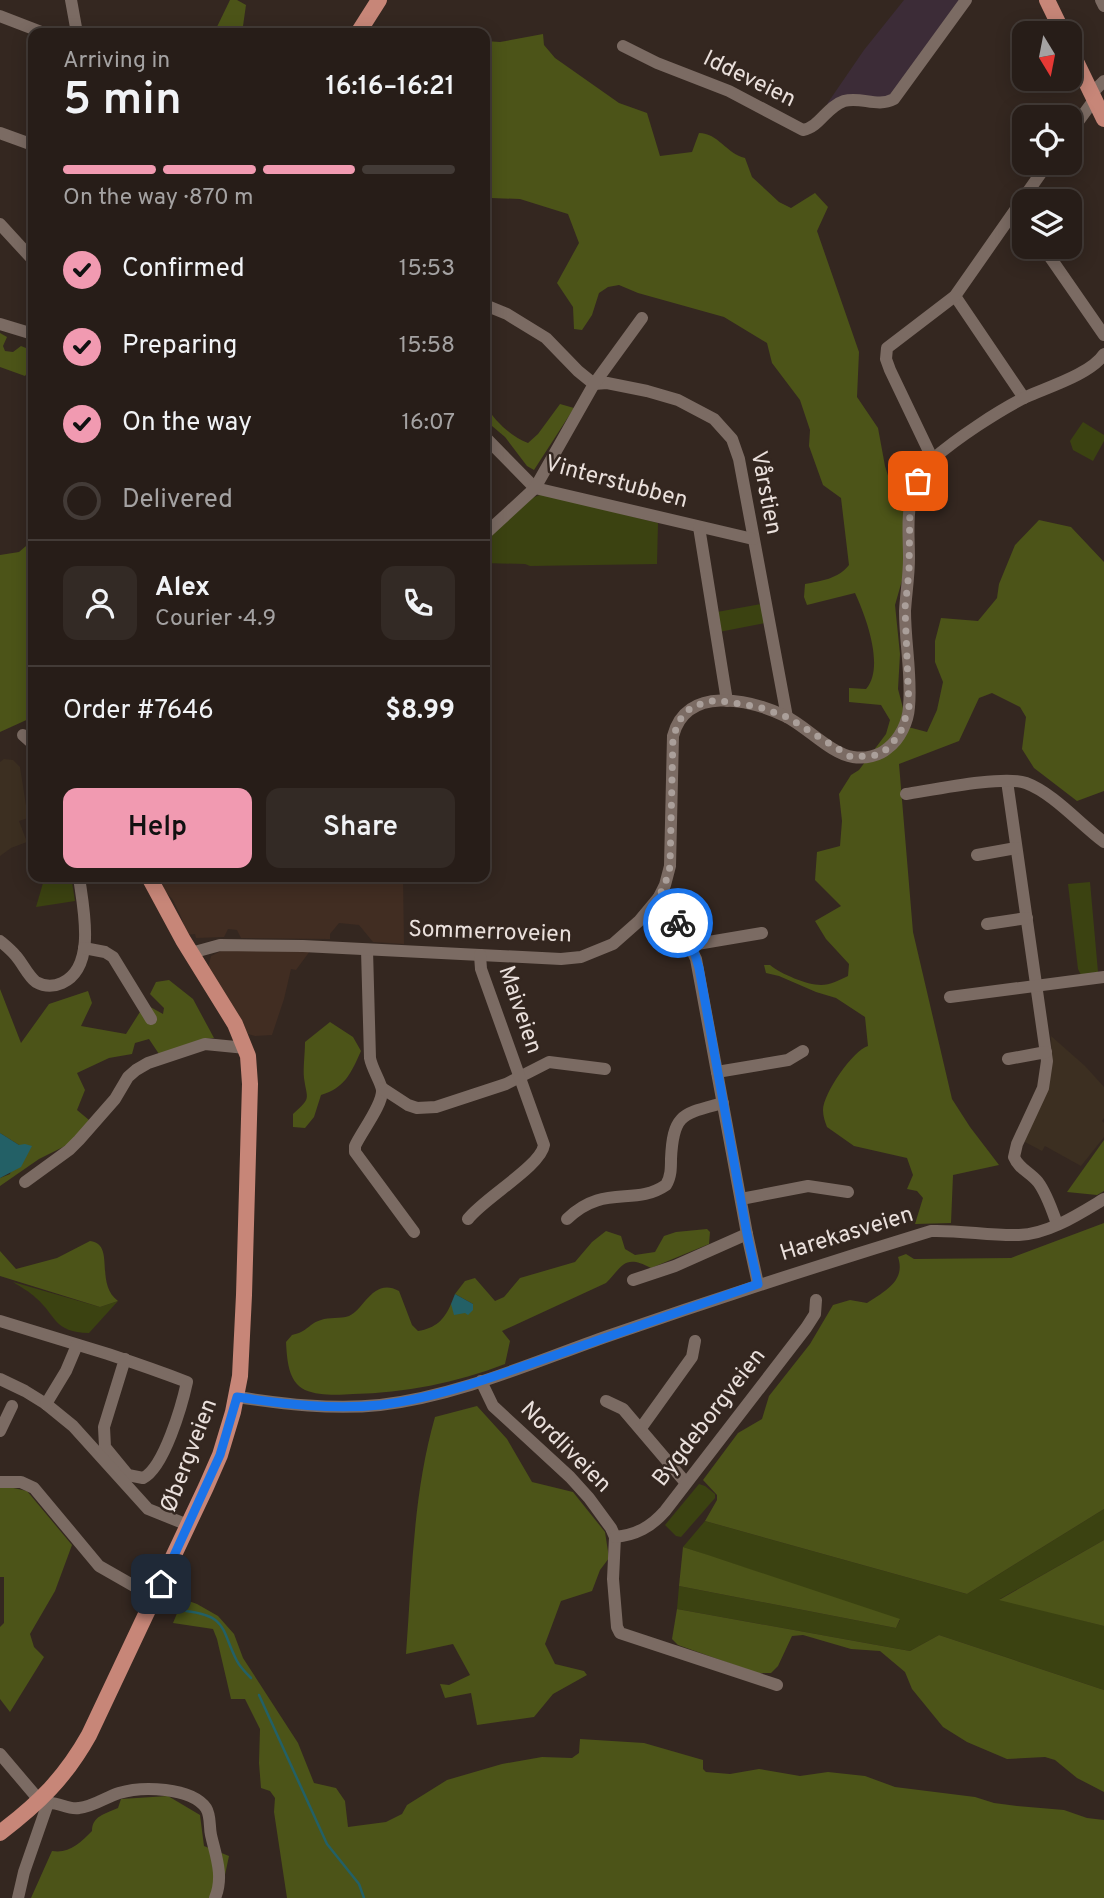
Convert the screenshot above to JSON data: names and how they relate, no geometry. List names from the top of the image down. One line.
{"streets":{"main road":["Øbergveien"],"street":["Iddeveien","Vinterstubben","Vårstien","Sommerroveien","Maiveien","Harekasveien","Bygdeborgveien","Nordliveien"]},"crossings":[["Vinterstubben","Vårstien"],["Vårstien","Sommerroveien"],["Sommerroveien","Maiveien"],["Sommerroveien","Øbergveien"],["Harekasveien","Nordliveien"],["Harekasveien","Øbergveien"],["Bygdeborgveien","Nordliveien"]],"north":"bottom","page":{"heading":["5 min","Arriving in","16:16–16:21"],"panel":["Alex","Courier · 4.9","Order #7646","$8.99"],"bar":"On the way · 870 m","list":[["Confirmed","15:53"],["Preparing","15:58"],["On the way","16:07"],"Delivered"],"buttons":["Help","Share"]}}
